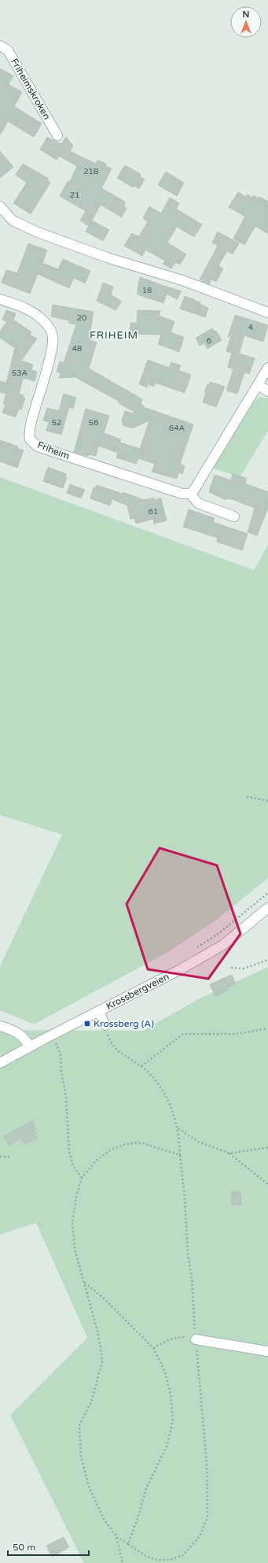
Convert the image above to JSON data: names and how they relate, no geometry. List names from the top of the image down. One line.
{"streets":{"street":["Friheimskroken","Friheim","Krossbergveien"]},"districts":["FRIHEIM"],"places":{"transit":["Krossberg (A)"]},"house_numbers":["21B","21","18","20","4","6","48","53A","52","56","64A","61"],"scale_bar":"50 m","north":"top"}
